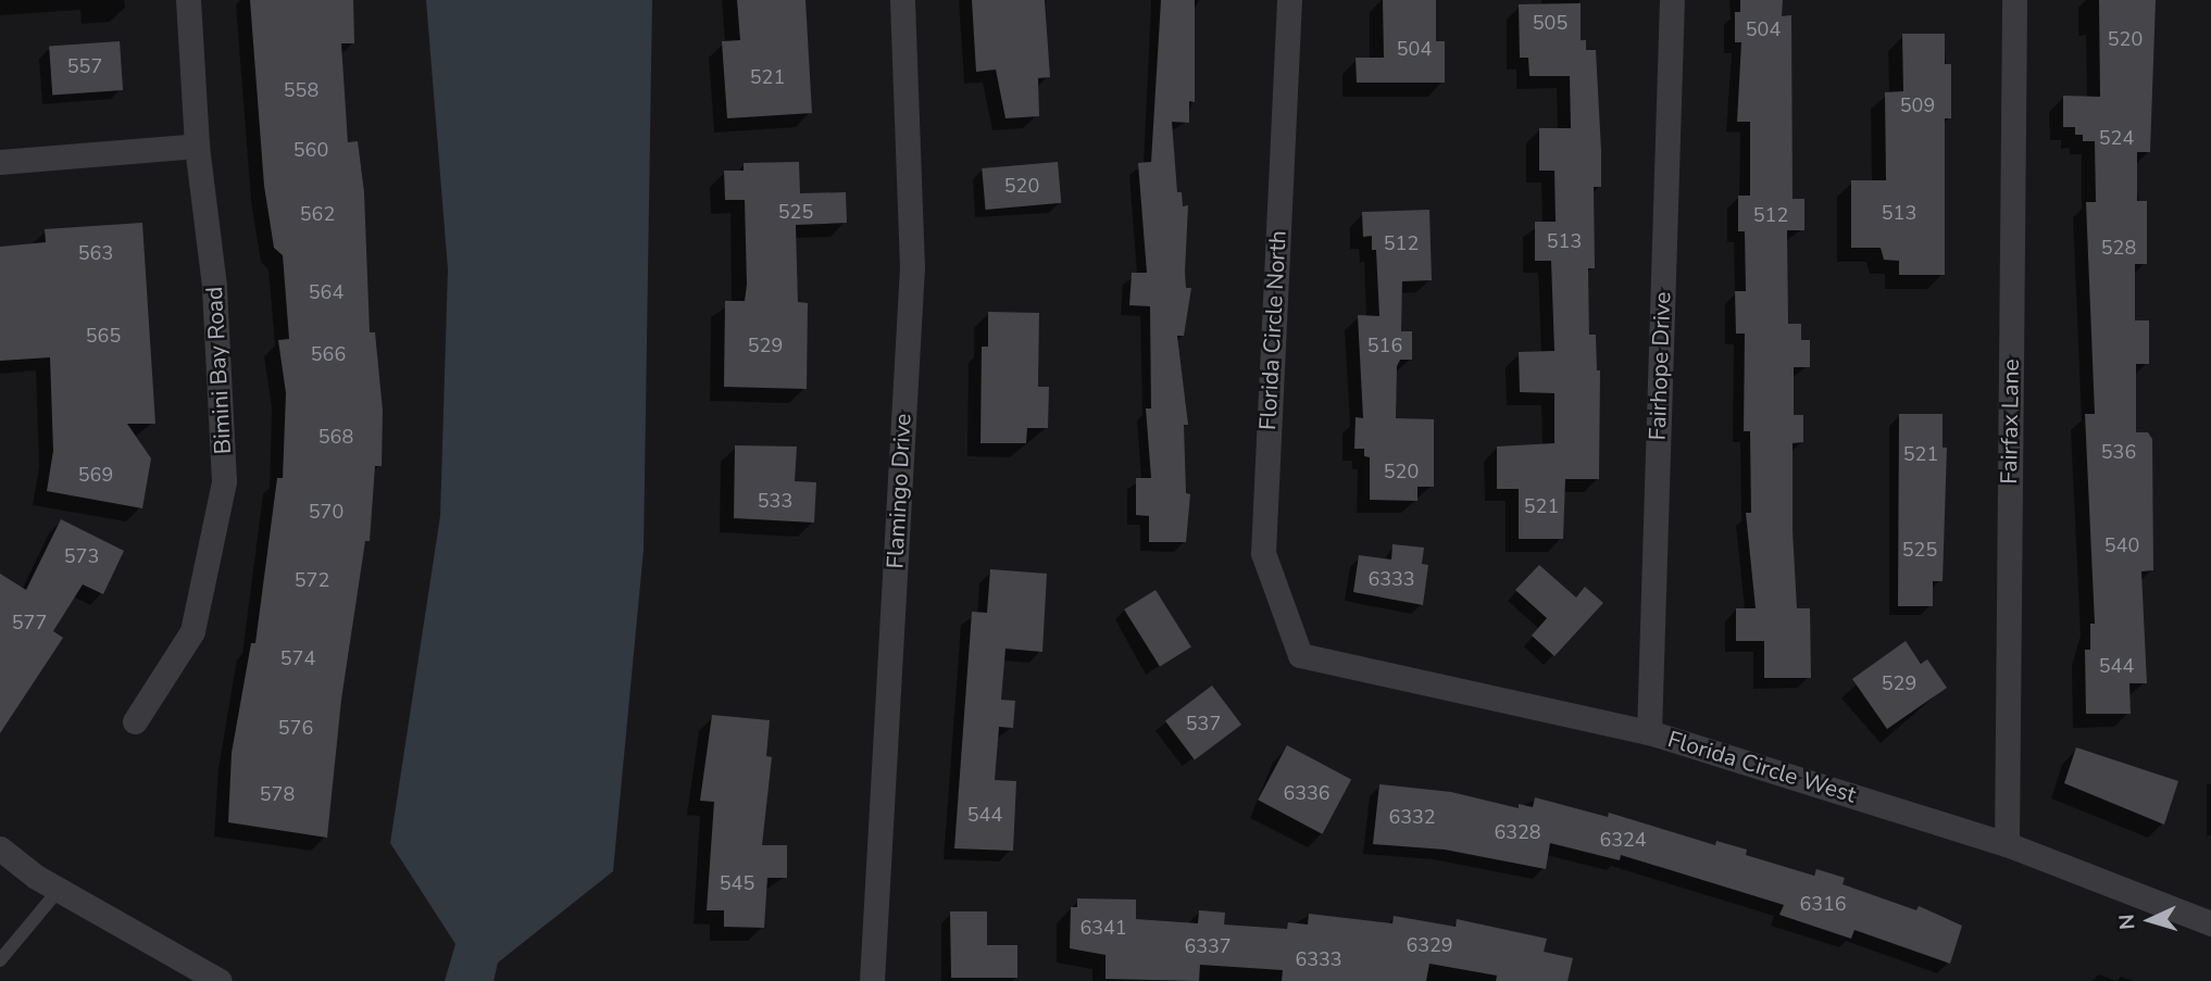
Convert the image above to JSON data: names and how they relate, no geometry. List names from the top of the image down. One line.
{"streets":{"street":["Florida Circle North","Fairhope Drive","Bimini Bay Road","Fairfax Lane","Flamingo Drive","Florida Circle West"]},"crossings":[["Florida Circle North","Florida Circle West"],["Fairhope Drive","Florida Circle West"],["Fairfax Lane","Florida Circle West"]],"house_numbers":["505","504","520","504","557","521","558","509","524","560","520","525","513","562","512","513","512","528","563","564","565","529","516","566","568","536","521","520","569","533","521","570","540","525","573","6333","572","577","574","544","529","537","576","6336","578","544","6332","6328","6324","545","6316","6341","6329","6337","6333"],"north":"left"}
